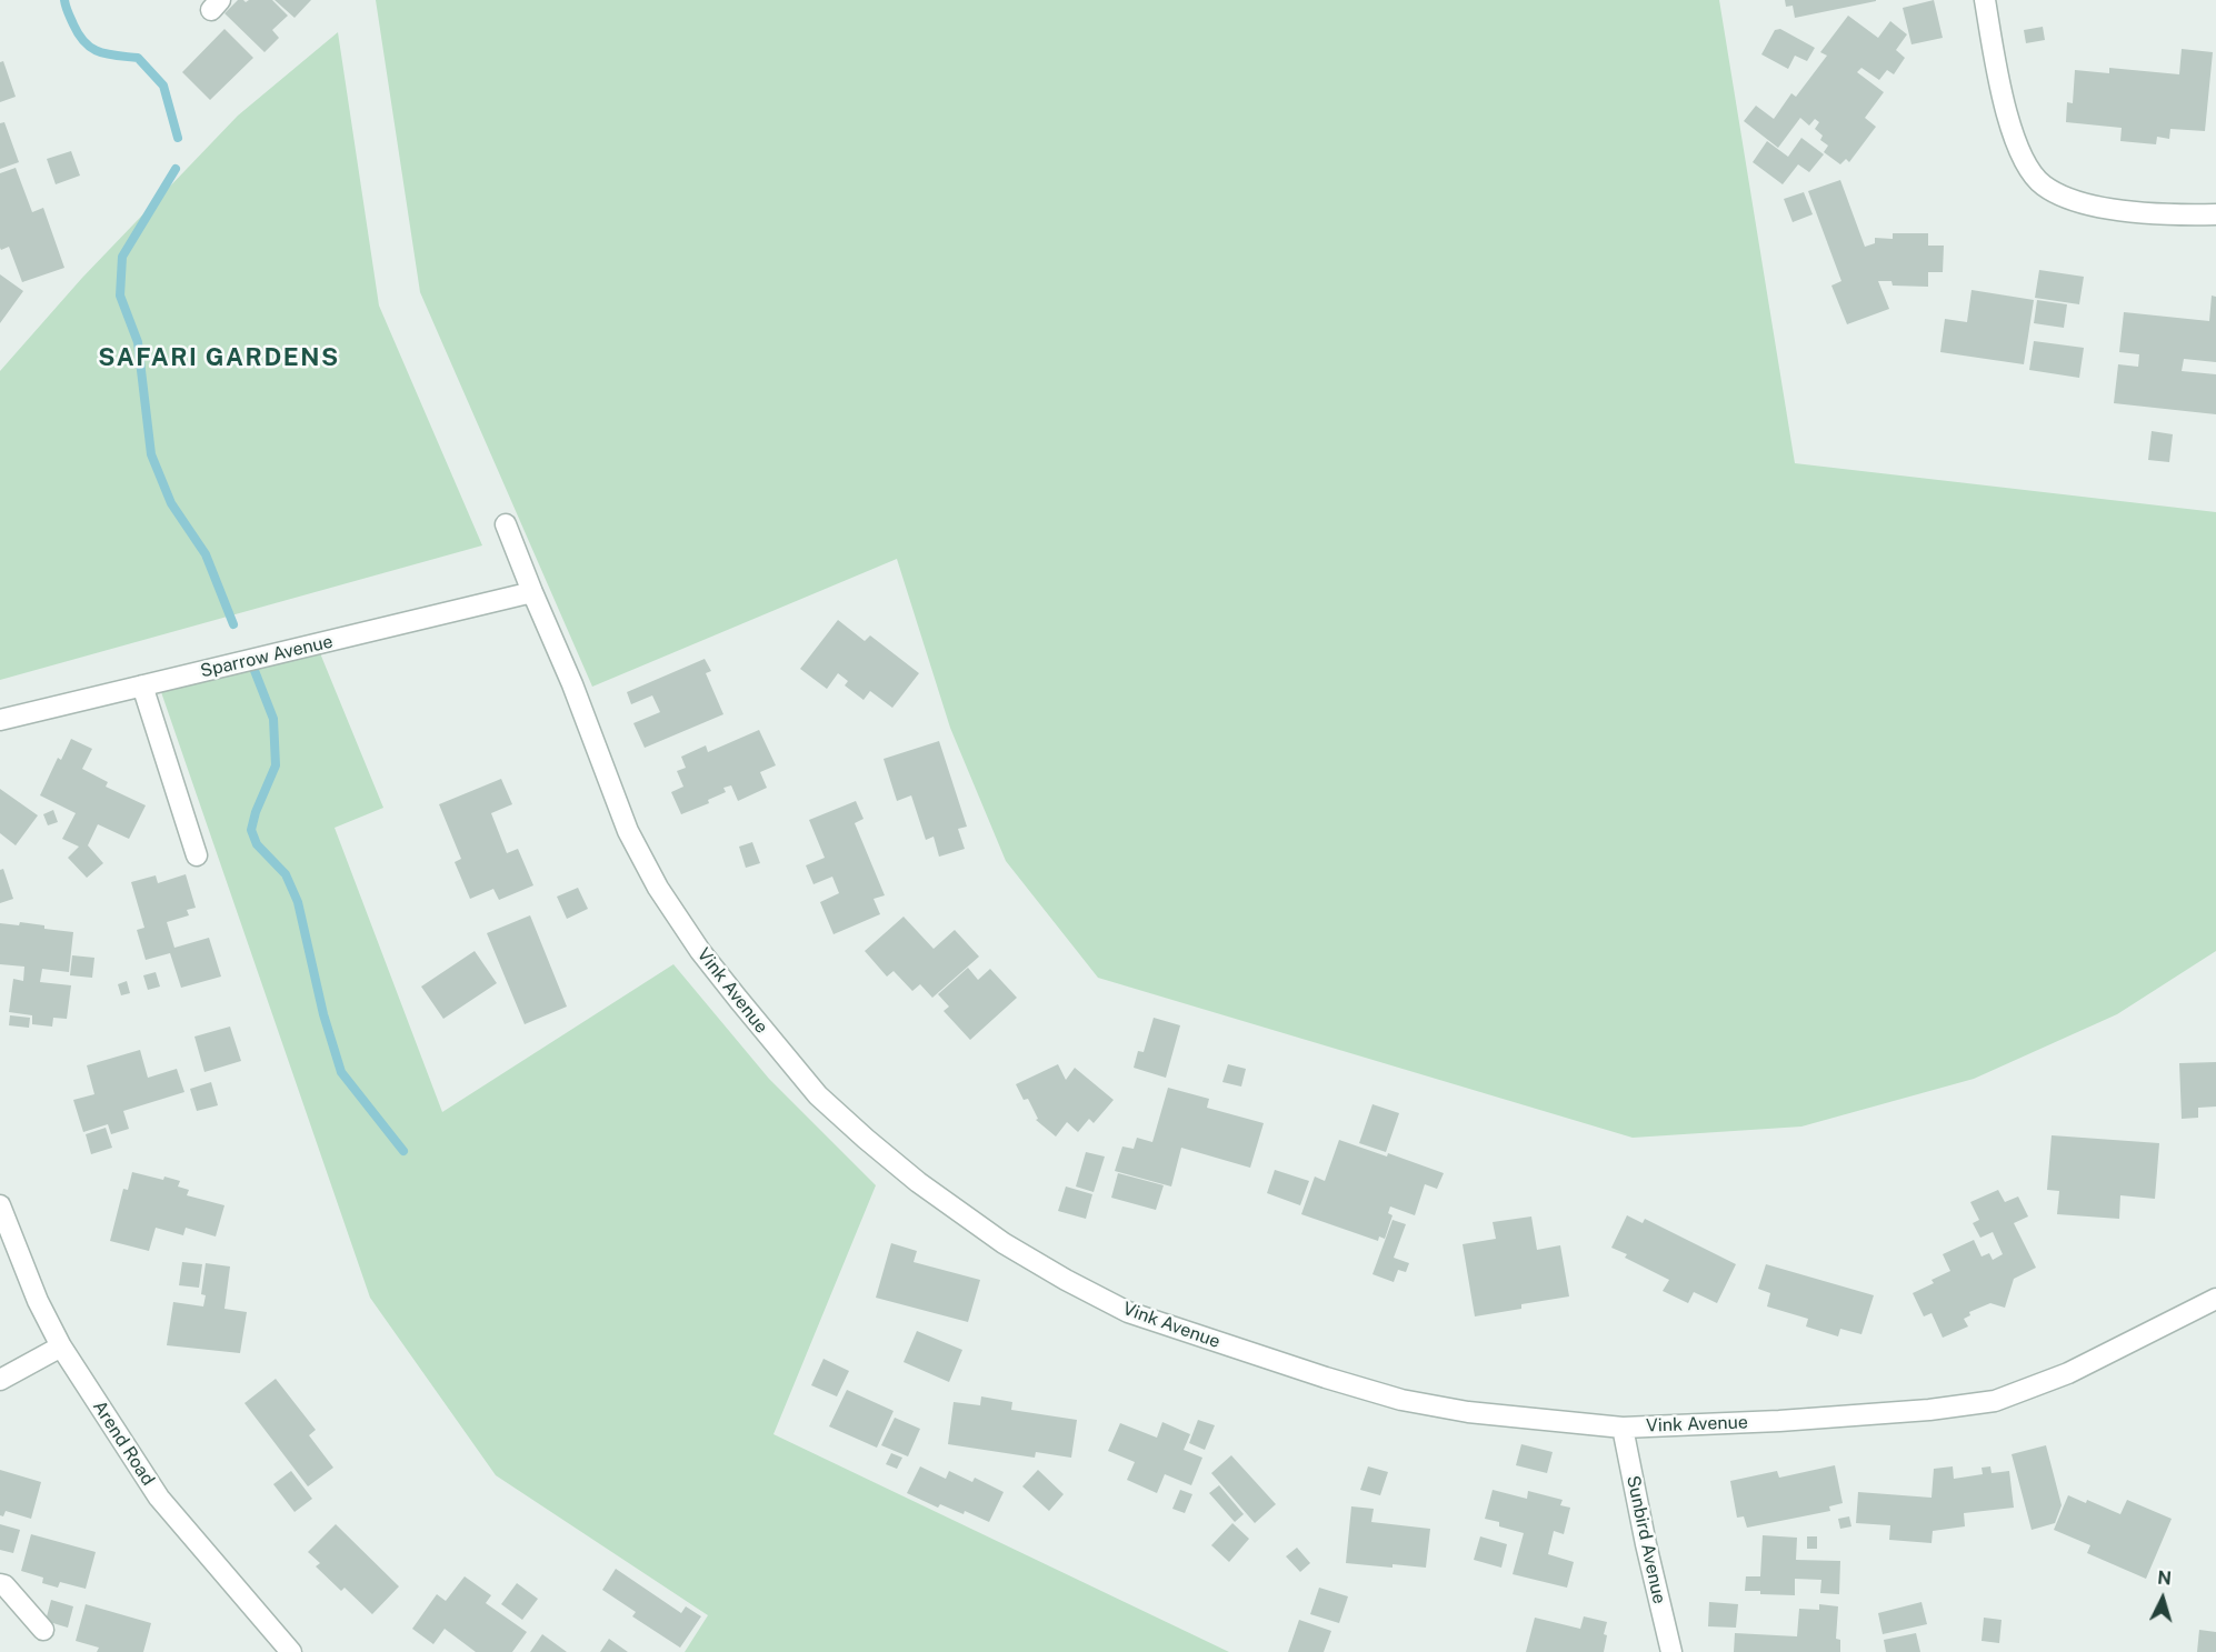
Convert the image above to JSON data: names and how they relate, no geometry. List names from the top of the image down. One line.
{"streets":{"street":["Sparrow Avenue","Vink Avenue","Arend Road","Sunbird Avenue"]},"crossings":[["Sparrow Avenue","Vink Avenue"],["Vink Avenue","Sunbird Avenue"]],"districts":["SAFARI GARDENS"],"north":"top"}
